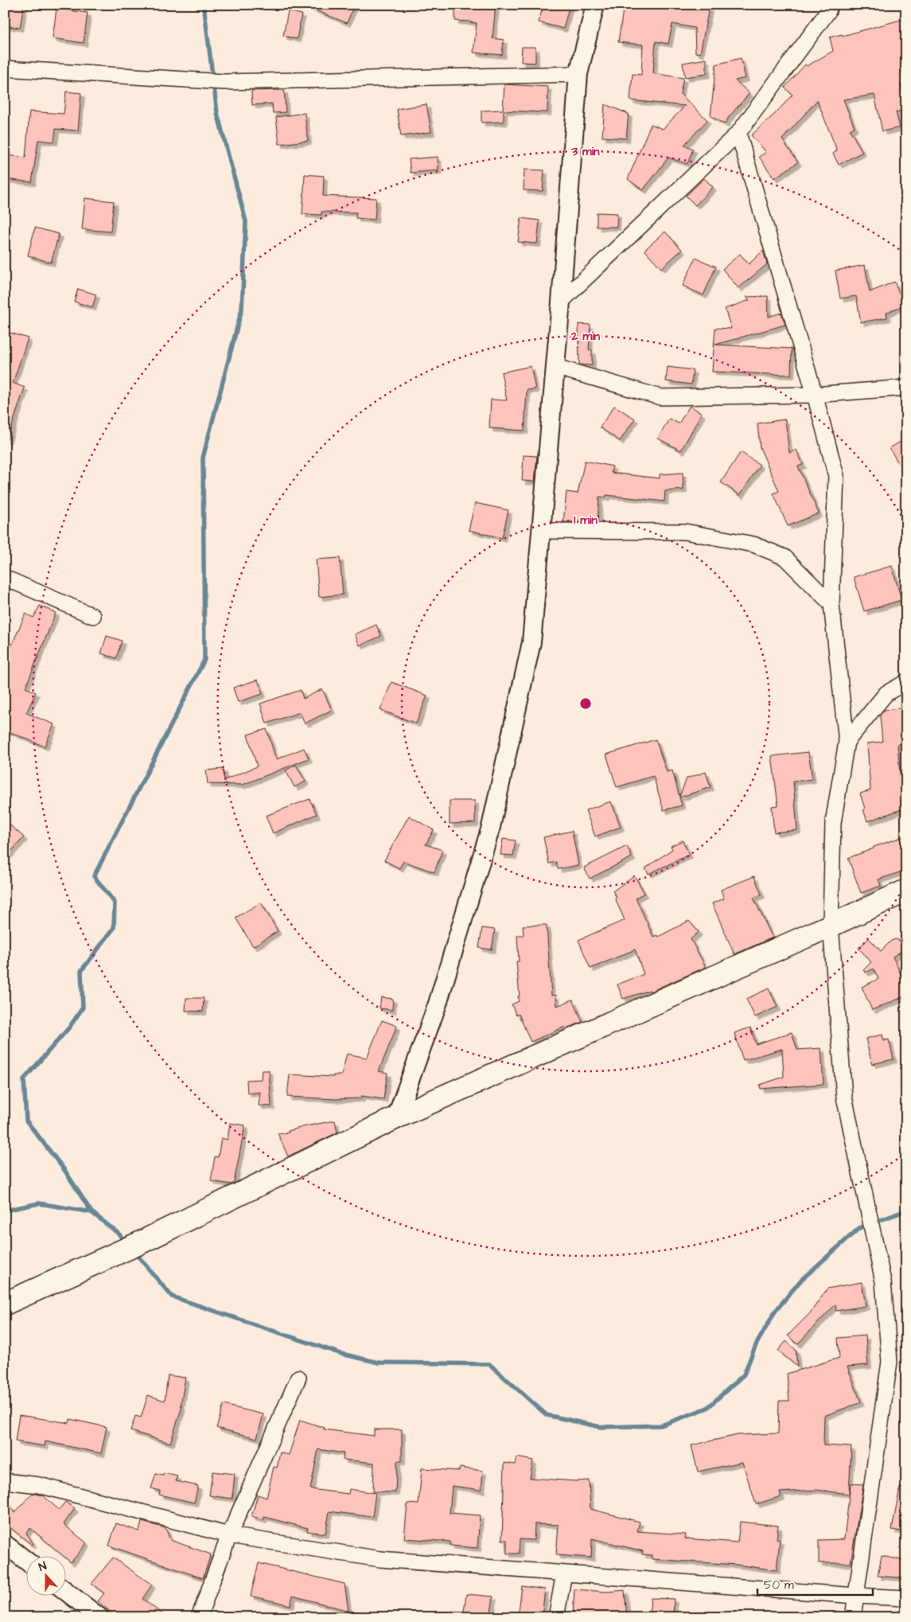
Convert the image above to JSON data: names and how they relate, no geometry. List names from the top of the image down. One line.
{"scale_bar":"50 m","north":"top","rings":["3 min","2 min","1 min"]}
